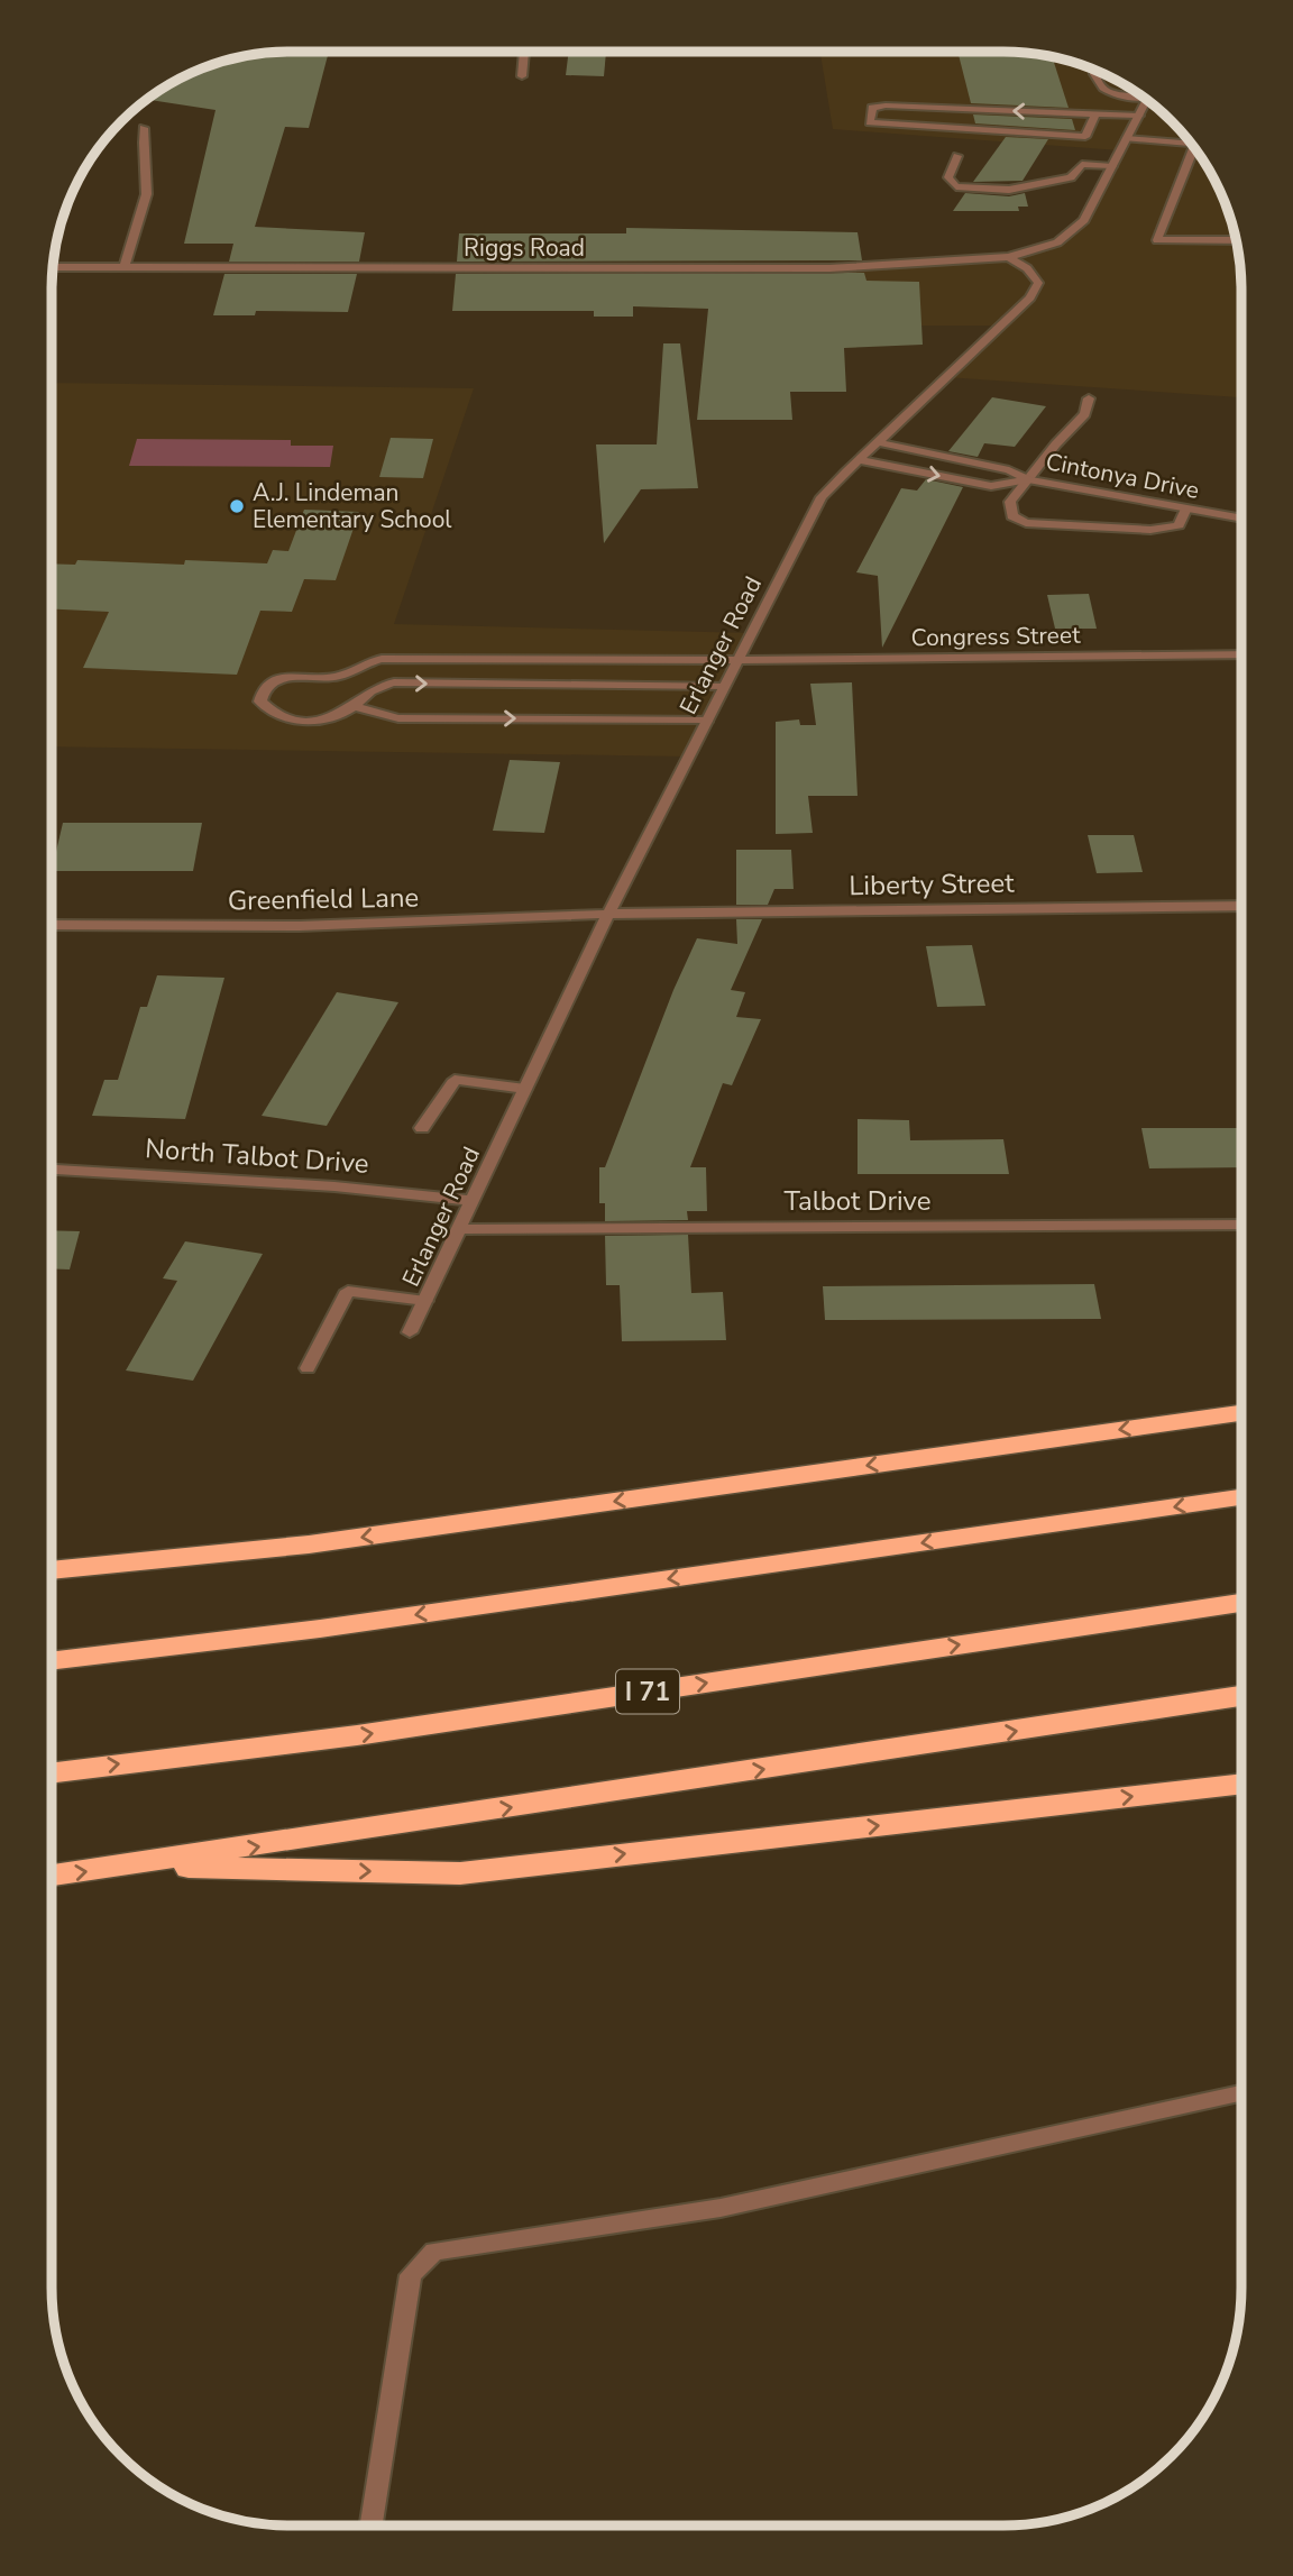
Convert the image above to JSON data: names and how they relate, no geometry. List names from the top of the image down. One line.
{"streets":{"highway":["I 71"],"street":["Riggs Road","Cintonya Drive","Congress Street","Erlanger Road","Liberty Street","Greenfield Lane","North Talbot Drive","Talbot Drive"]},"crossings":[["Riggs Road","Erlanger Road"],["Cintonya Drive","Erlanger Road"],["Congress Street","Erlanger Road"],["Erlanger Road","Liberty Street"],["Erlanger Road","Greenfield Lane"],["Erlanger Road","North Talbot Drive"],["Erlanger Road","Talbot Drive"],["Liberty Street","Greenfield Lane"]],"places":["A.J. Lindeman Elementary School"]}
